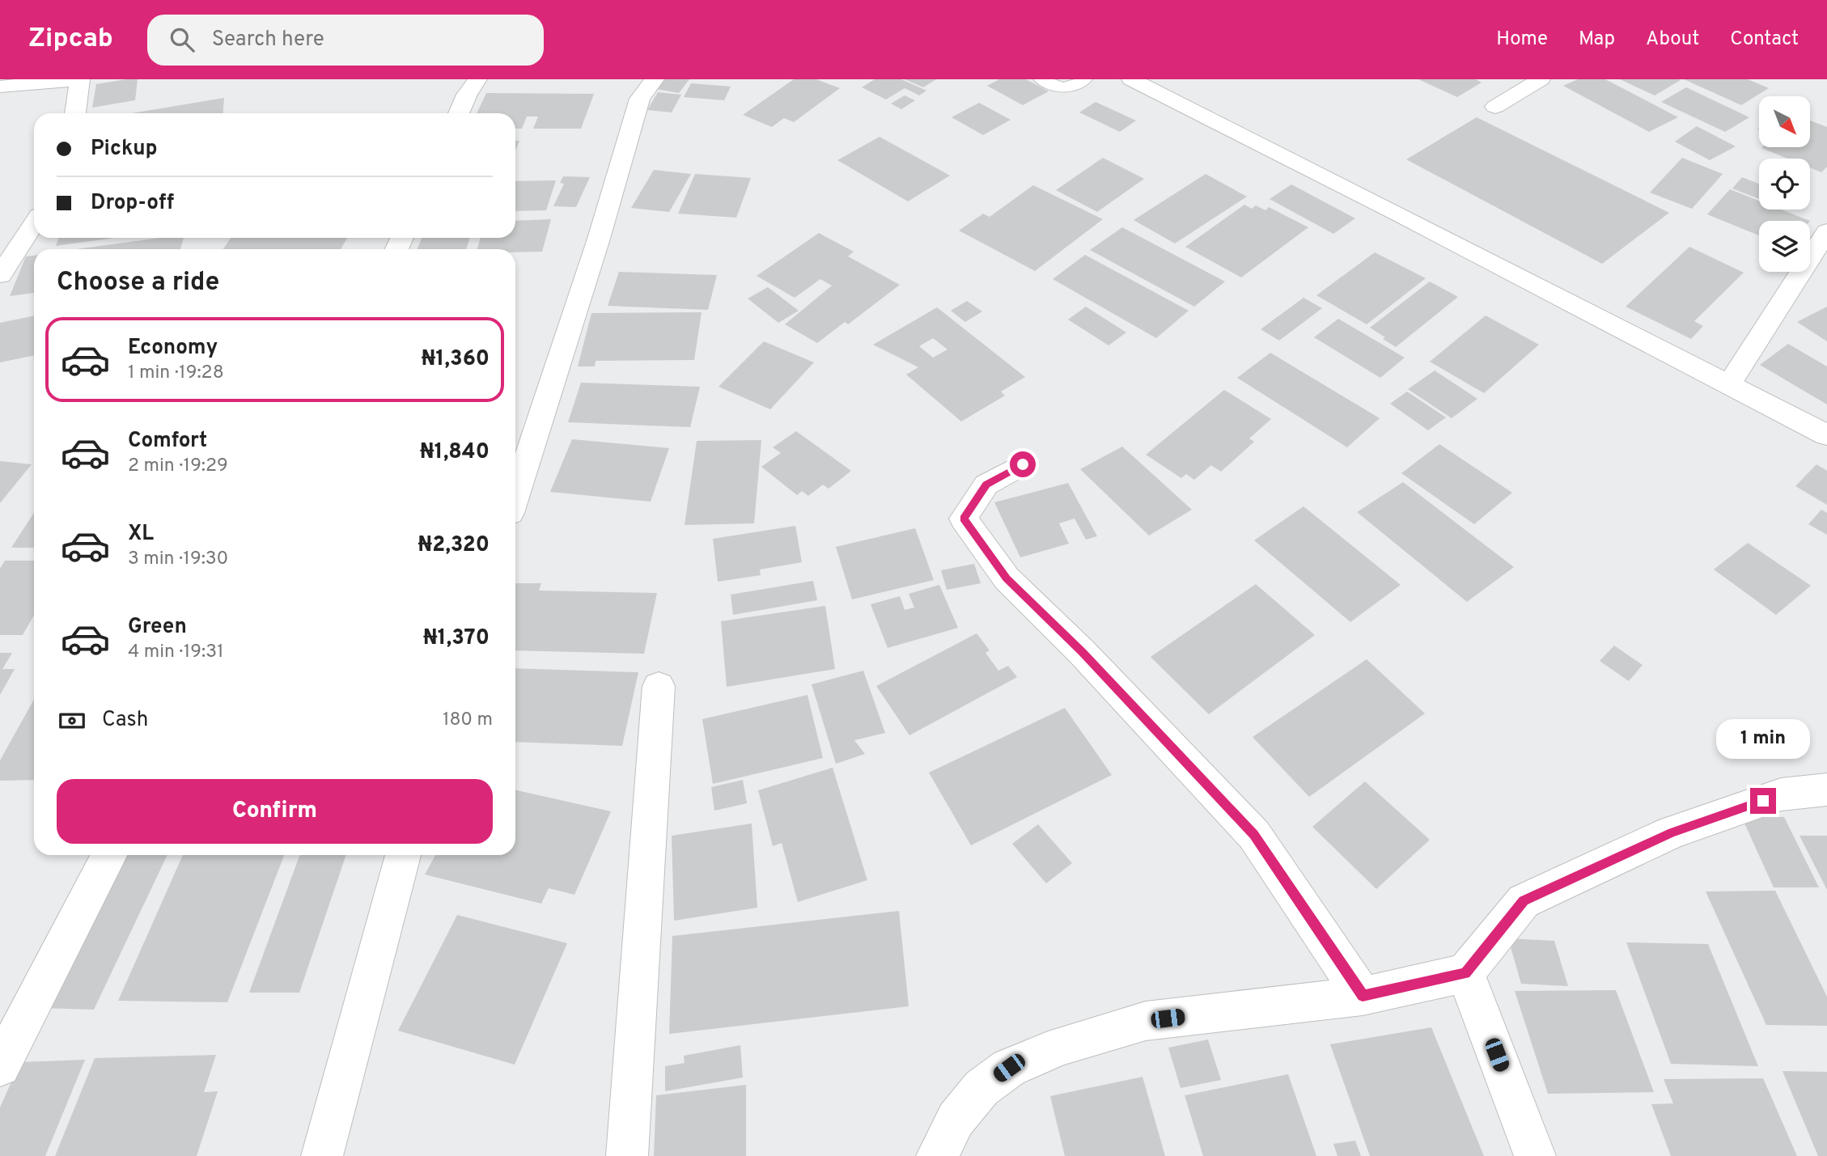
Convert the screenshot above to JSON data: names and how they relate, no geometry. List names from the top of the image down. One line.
{"north":"bottom right","page":{"header":"Zipcab","search":"Search here","nav":["Home","Map","About","Contact"],"banner":["Pickup","Drop-off"],"heading":"Choose a ride","list":[{"name":"Economy","note":"1 min · 19:28","value":"₦1,360"},{"name":"Comfort","note":"2 min · 19:29","value":"₦1,840"},{"name":"XL","note":"3 min · 19:30","value":"₦2,320"},{"name":"Green","note":"4 min · 19:31","value":"₦1,370"}],"pay":["Cash","180 m"],"bubble":"1 min","buttons":"Confirm"}}
